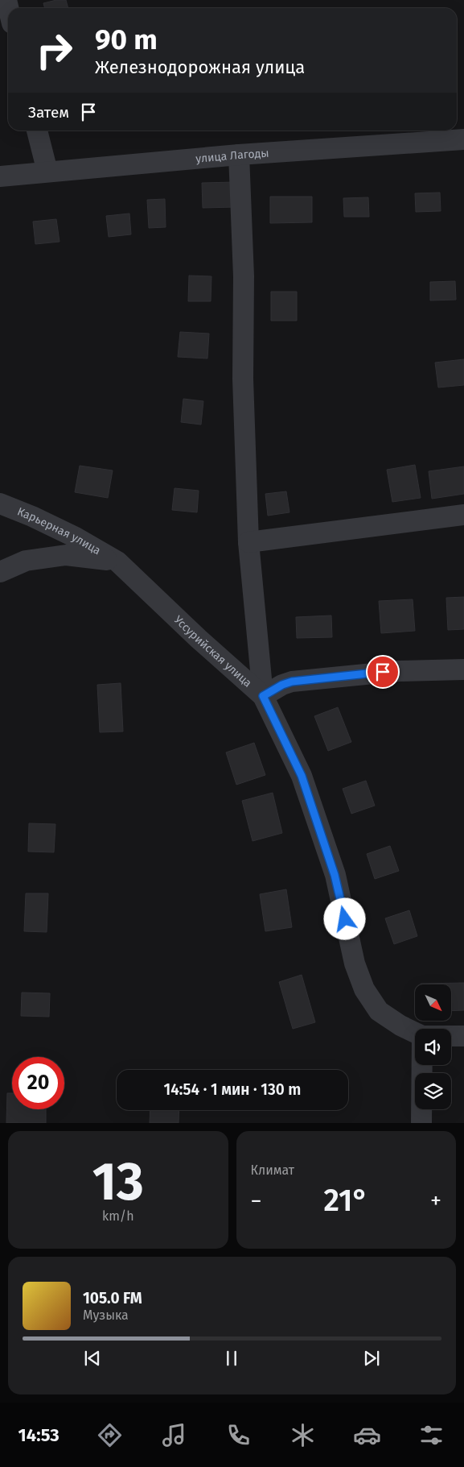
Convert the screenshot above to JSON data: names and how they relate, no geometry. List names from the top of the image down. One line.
{"streets":{"street":["улица Лагоды","Карьерная улица","Уссурийская улица"]},"crossings":[["Карьерная улица","Уссурийская улица"]],"north":"bottom right","page":{"turn":["90 m","Железнодорожная улица"],"then":"Затем","limit":"20","trip":"14:54 · 1 мин · 130 m","tile":[["13","km/h"],"Климат"],"heat":["−","21°","+"],"song":["105.0 FM","Музыка"],"tabs":"14:53"}}
